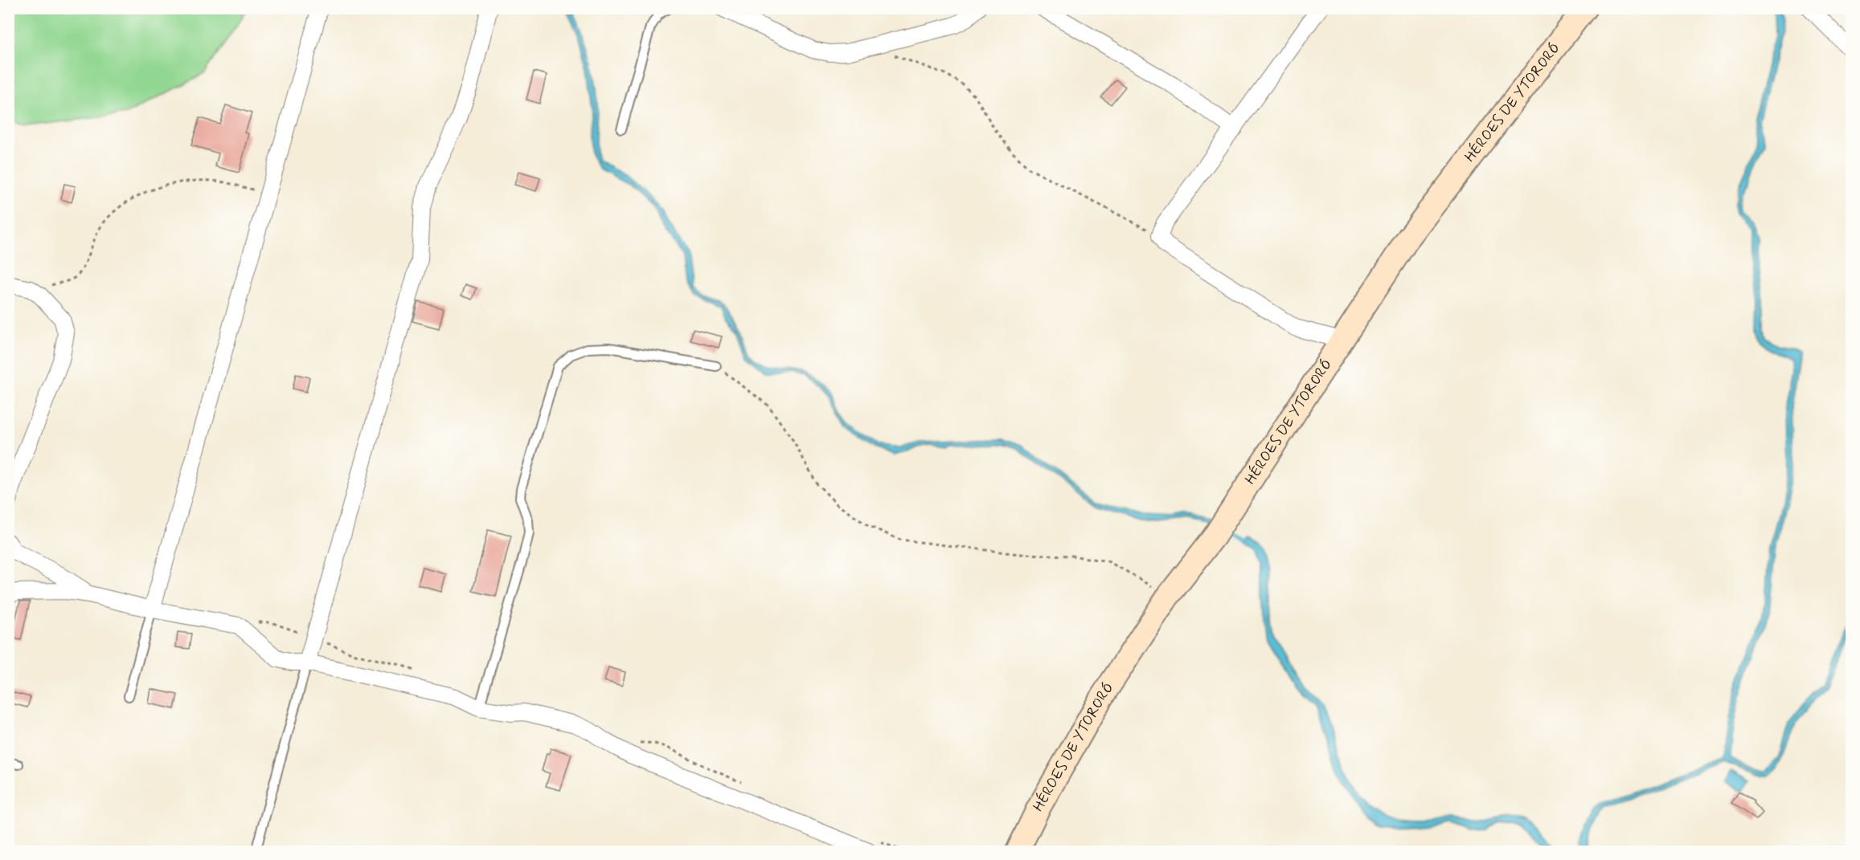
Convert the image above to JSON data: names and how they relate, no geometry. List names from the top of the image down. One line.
{"streets":{"main road":["HÉROES DE YTORORÓ"]}}
